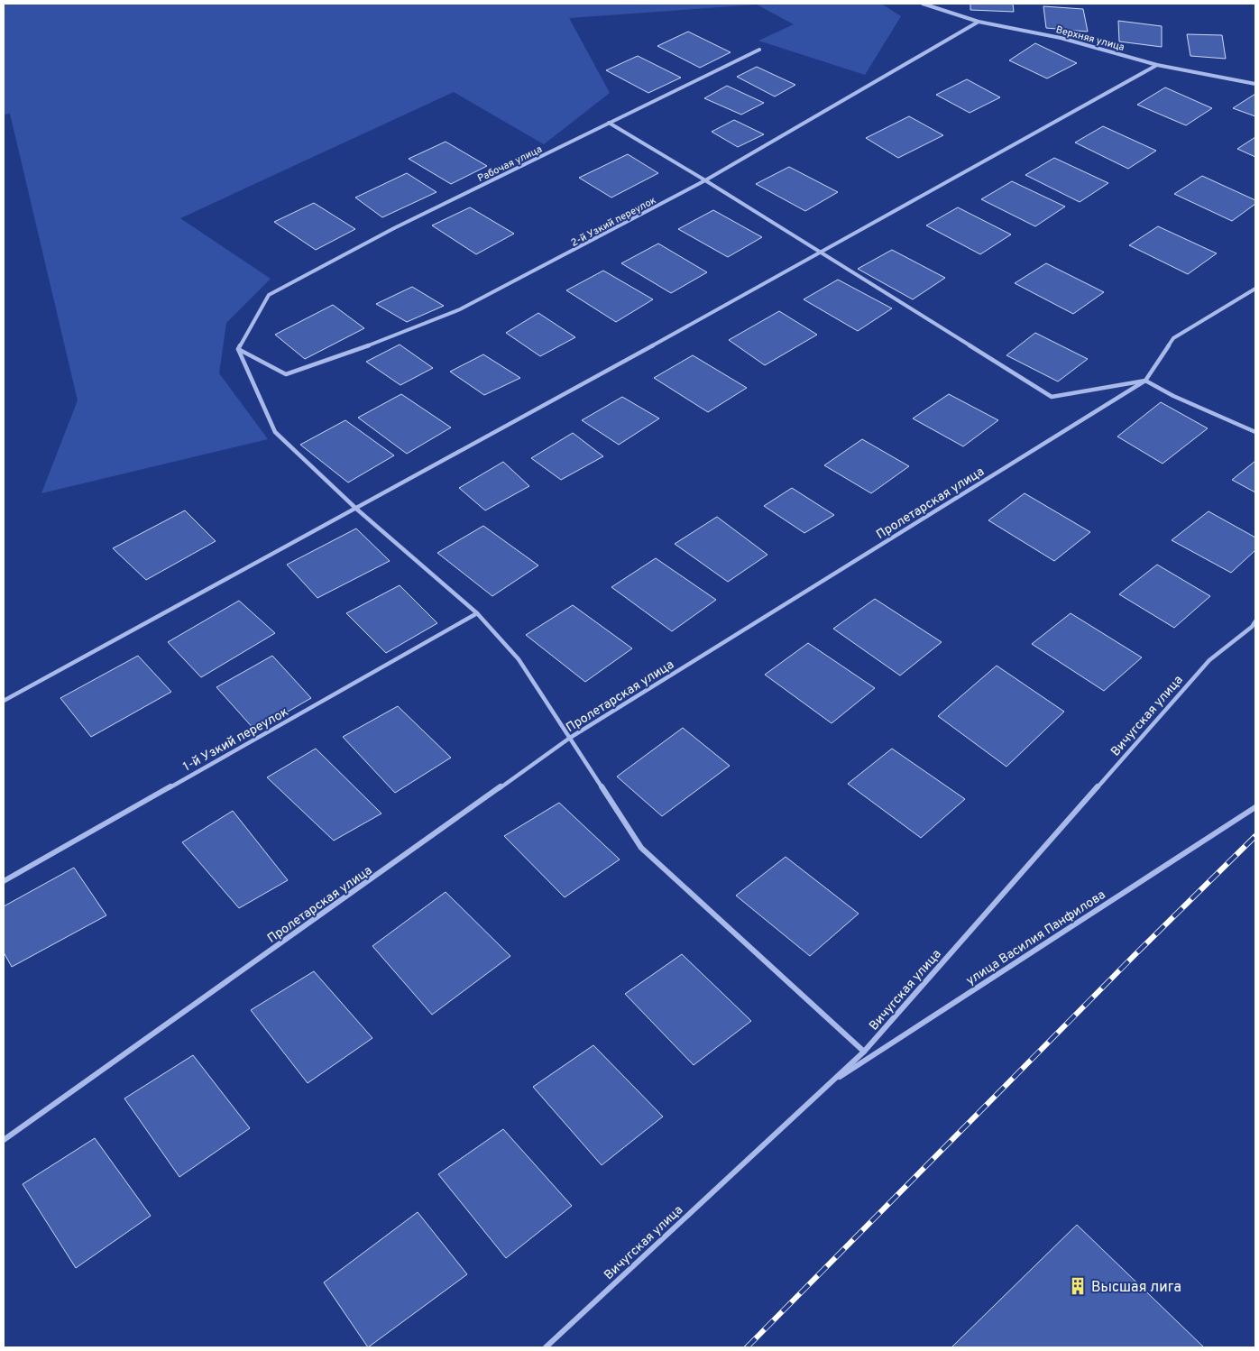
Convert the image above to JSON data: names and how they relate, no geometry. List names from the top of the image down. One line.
{"streets":{"street":["Верхняя улица","Рабочая улица","2-й Узкий переулок","Пролетарская улица","Вичугская улица","1-й Узкий переулок","улица Василия Панфилова"]},"crossings":[["Верхняя улица","2-й Узкий переулок"],["Рабочая улица","2-й Узкий переулок"],["Вичугская улица","улица Василия Панфилова"]],"places":{"building":["Высшая лига"]}}
